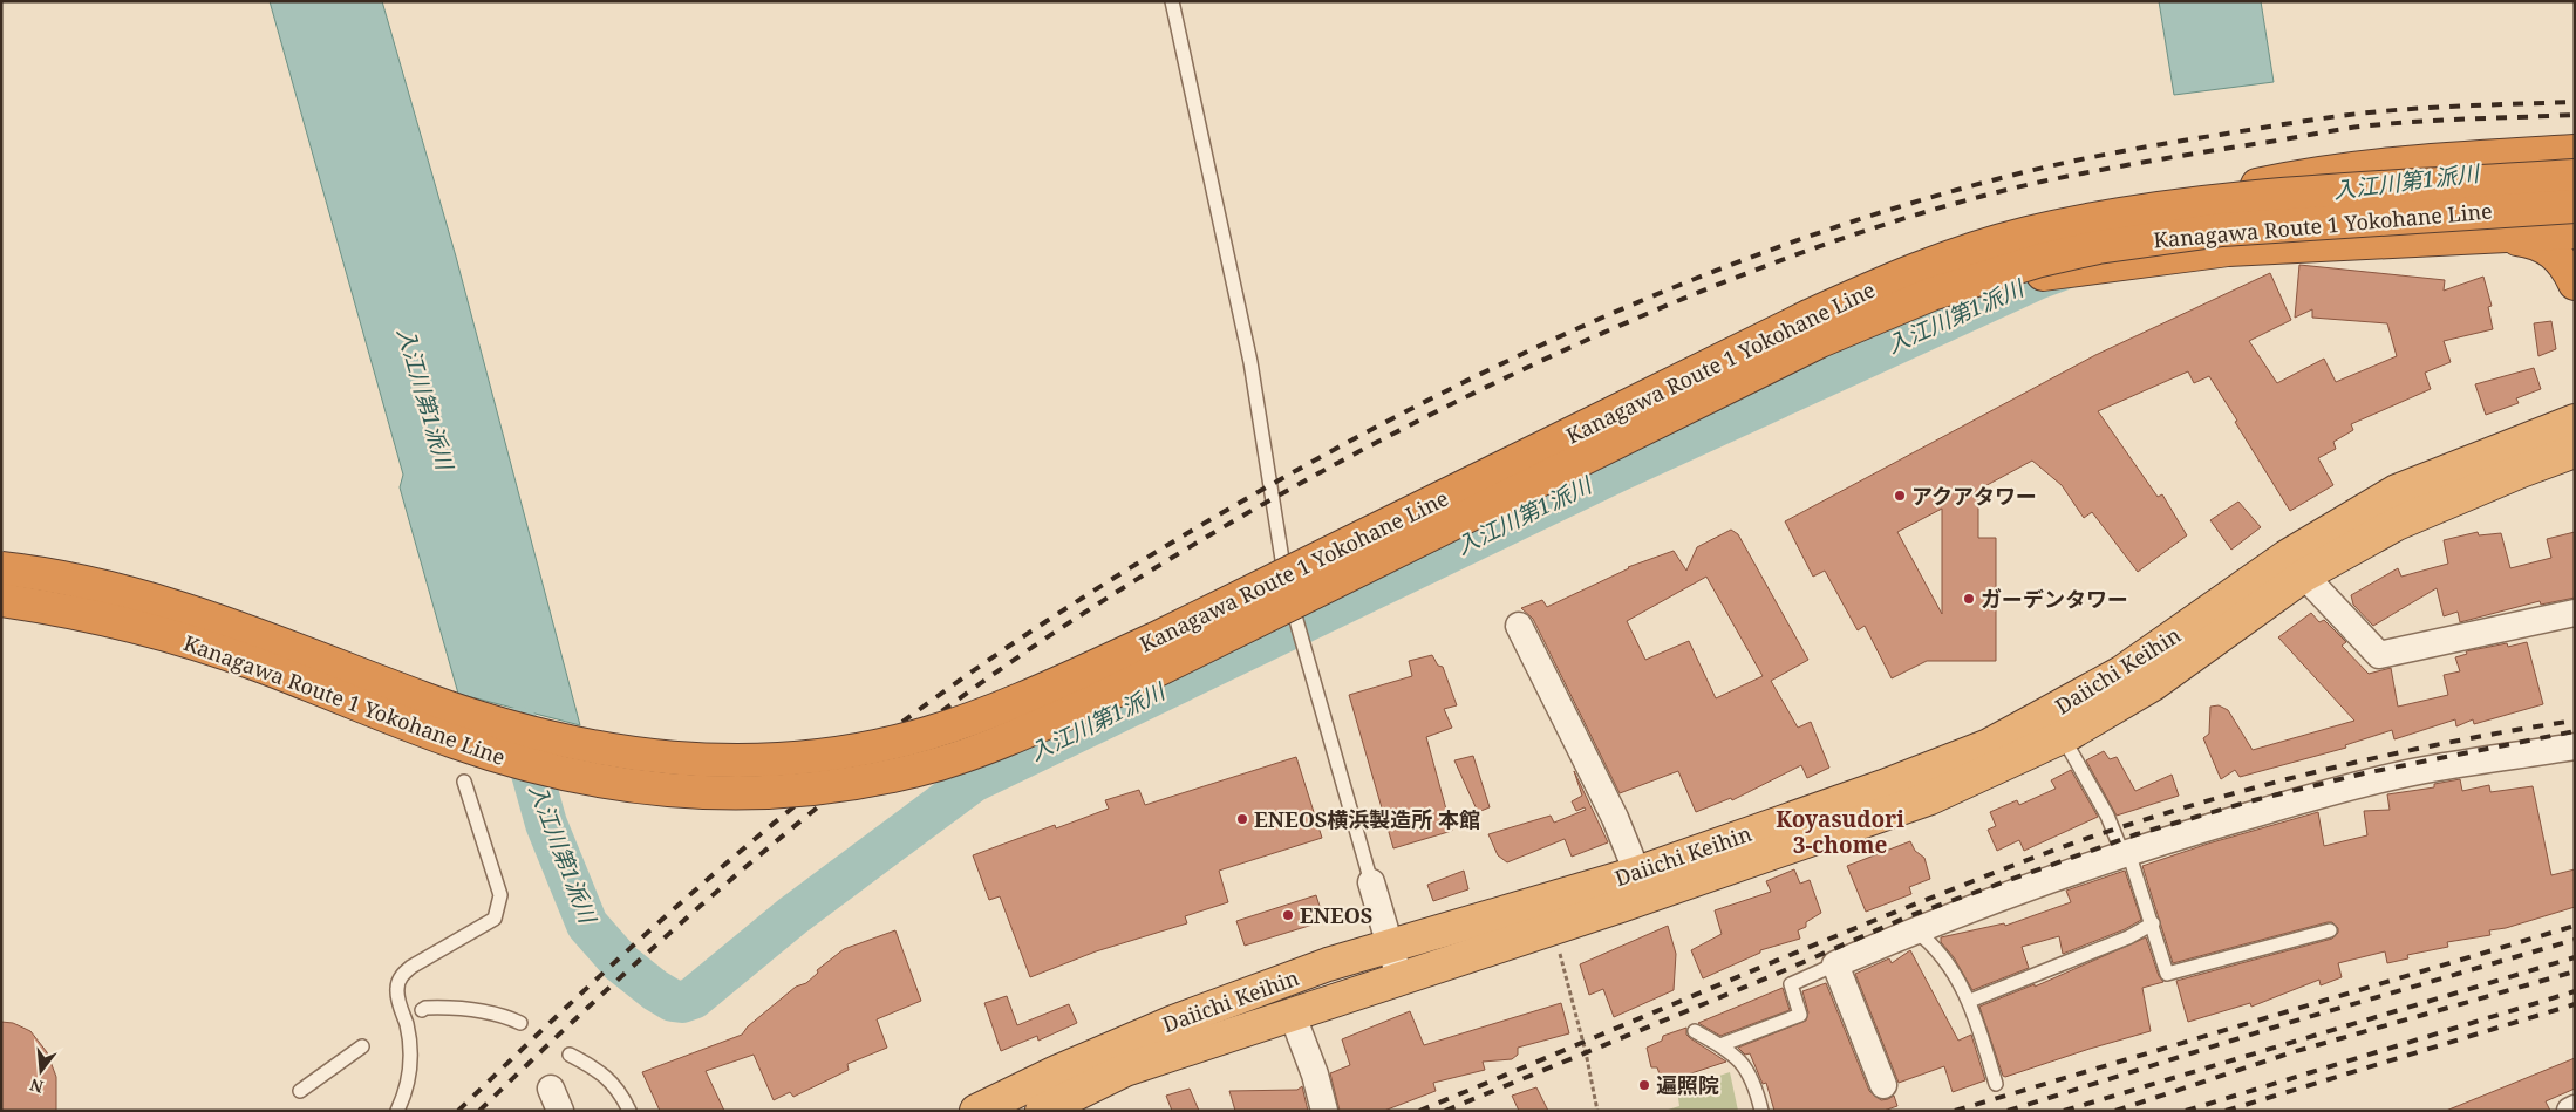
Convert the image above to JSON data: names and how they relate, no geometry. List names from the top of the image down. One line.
{"streets":{"highway":["Kanagawa Route 1 Yokohane Line","Daiichi Keihin"]},"districts":["Koyasudori 3-chome"],"water":["入江川第1派川"],"places":["アクアタワー","ガーデンタワー","ENEOS横浜製造所 本館","ENEOS","遍照院"],"north":"bottom"}
